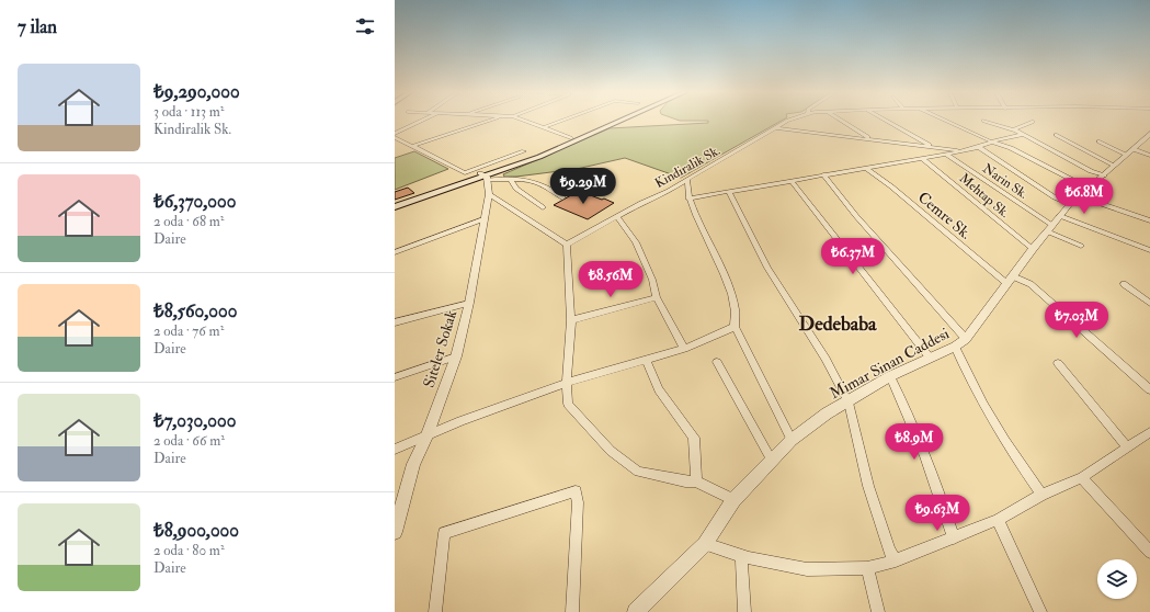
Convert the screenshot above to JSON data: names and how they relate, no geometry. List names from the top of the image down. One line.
{"streets":{"street":["Kindiralik Sk.","Narin Sk.","Mehtap Sk.","Cemre Sk.","Siteler Sokak","Mimar Sinan Caddesi"]},"crossings":[["Narin Sk.","Mimar Sinan Caddesi"],["Mehtap Sk.","Mimar Sinan Caddesi"],["Cemre Sk.","Mimar Sinan Caddesi"]],"districts":["Dedebaba"],"page":{"heading":"7 ilan","list":[{"name":"₺9,290,000","note":"3 oda · 113 m² · Kindiralik Sk."},{"name":"₺6,370,000","note":"2 oda · 68 m² · Daire"},{"name":"₺8,560,000","note":"2 oda · 76 m² · Daire"},{"name":"₺7,030,000","note":"2 oda · 66 m² · Daire"},{"name":"₺8,900,000","note":"2 oda · 80 m² · Daire"}],"price":["₺9.29M","₺6.8M","₺6.37M","₺8.56M","₺7.03M","₺8.9M","₺9.63M"]}}
